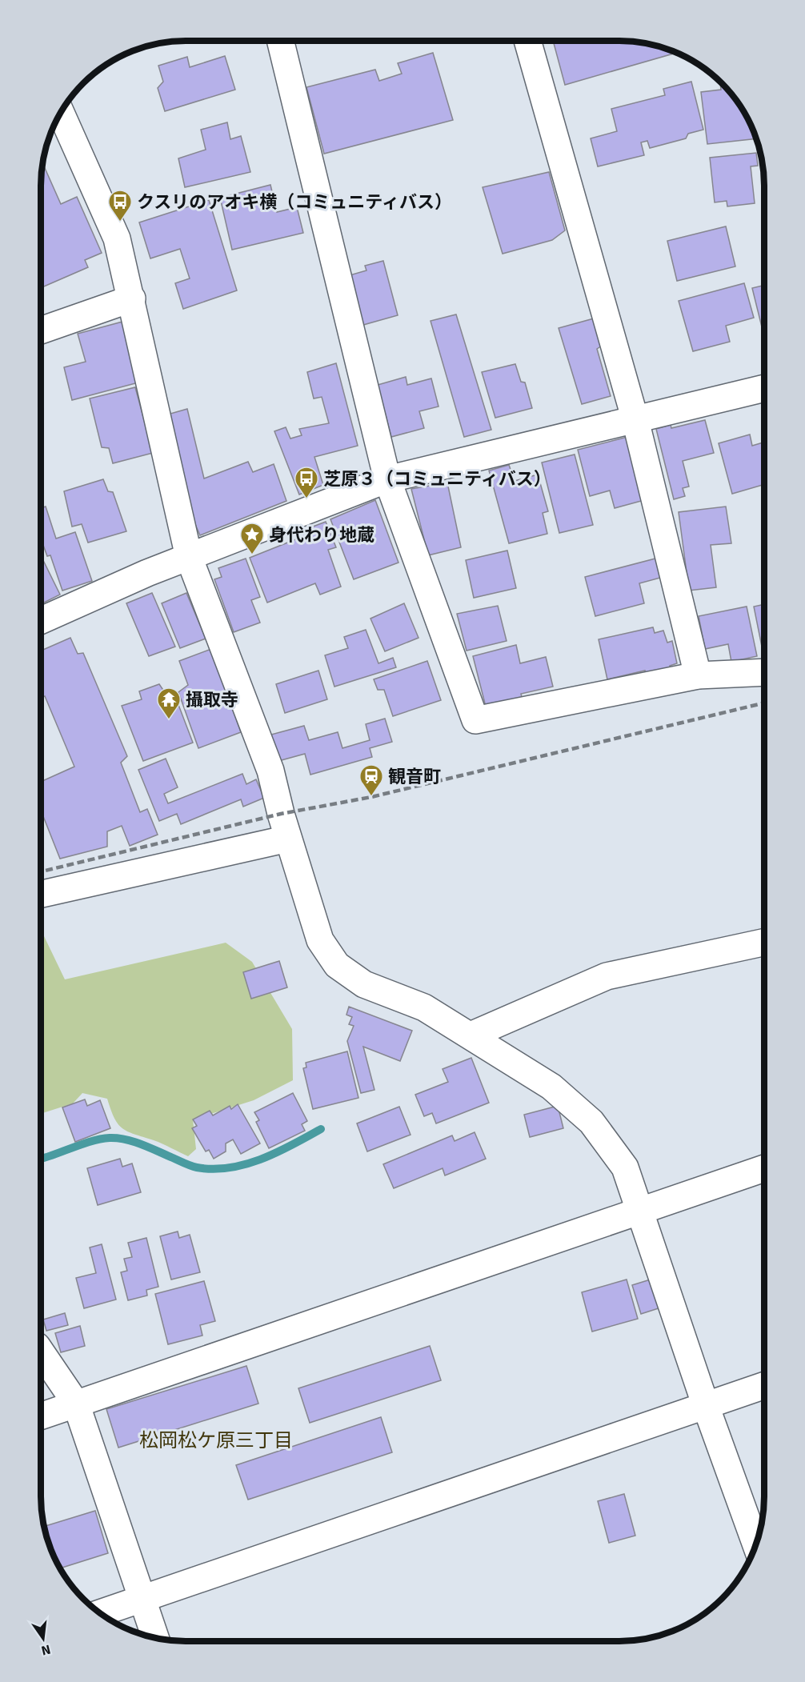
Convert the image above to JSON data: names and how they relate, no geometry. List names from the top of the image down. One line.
{"districts":["松岡松ケ原三丁目"],"places":{"bus stop":["クスリのアオキ横（コミュニティバス）","芝原３（コミュニティバス）"],"place":["身代わり地蔵"],"temple":["攝取寺"],"station":["観音町"]},"north":"bottom"}
